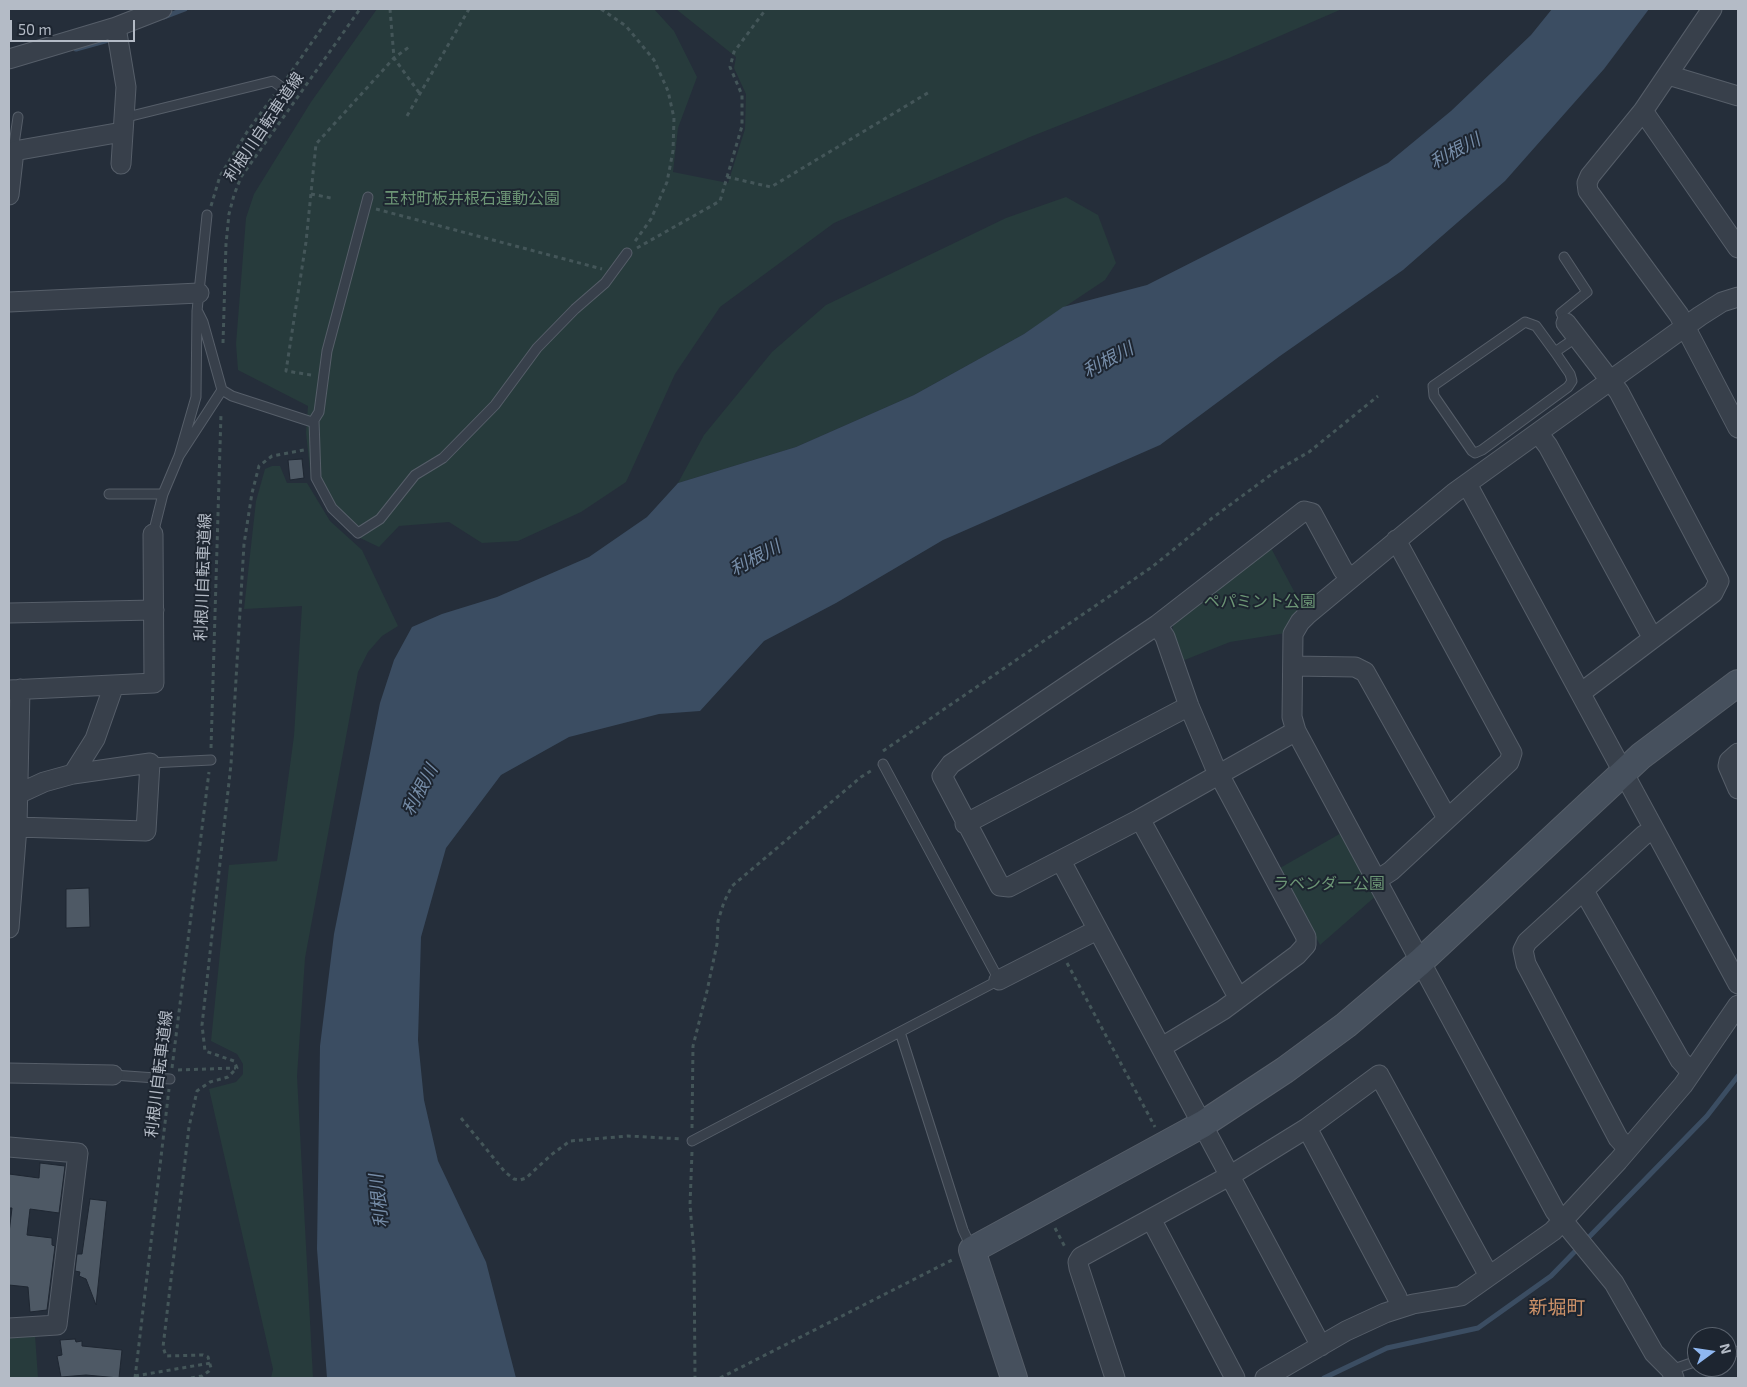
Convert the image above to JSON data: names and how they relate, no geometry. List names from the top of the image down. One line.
{"streets":{"path":["利根川自転車道線"]},"districts":["新堀町"],"water":["利根川"],"parks":["玉村町板井根石運動公園","ペパミント公園","ラベンダー公園"],"scale_bar":"50 m","north":"right"}
